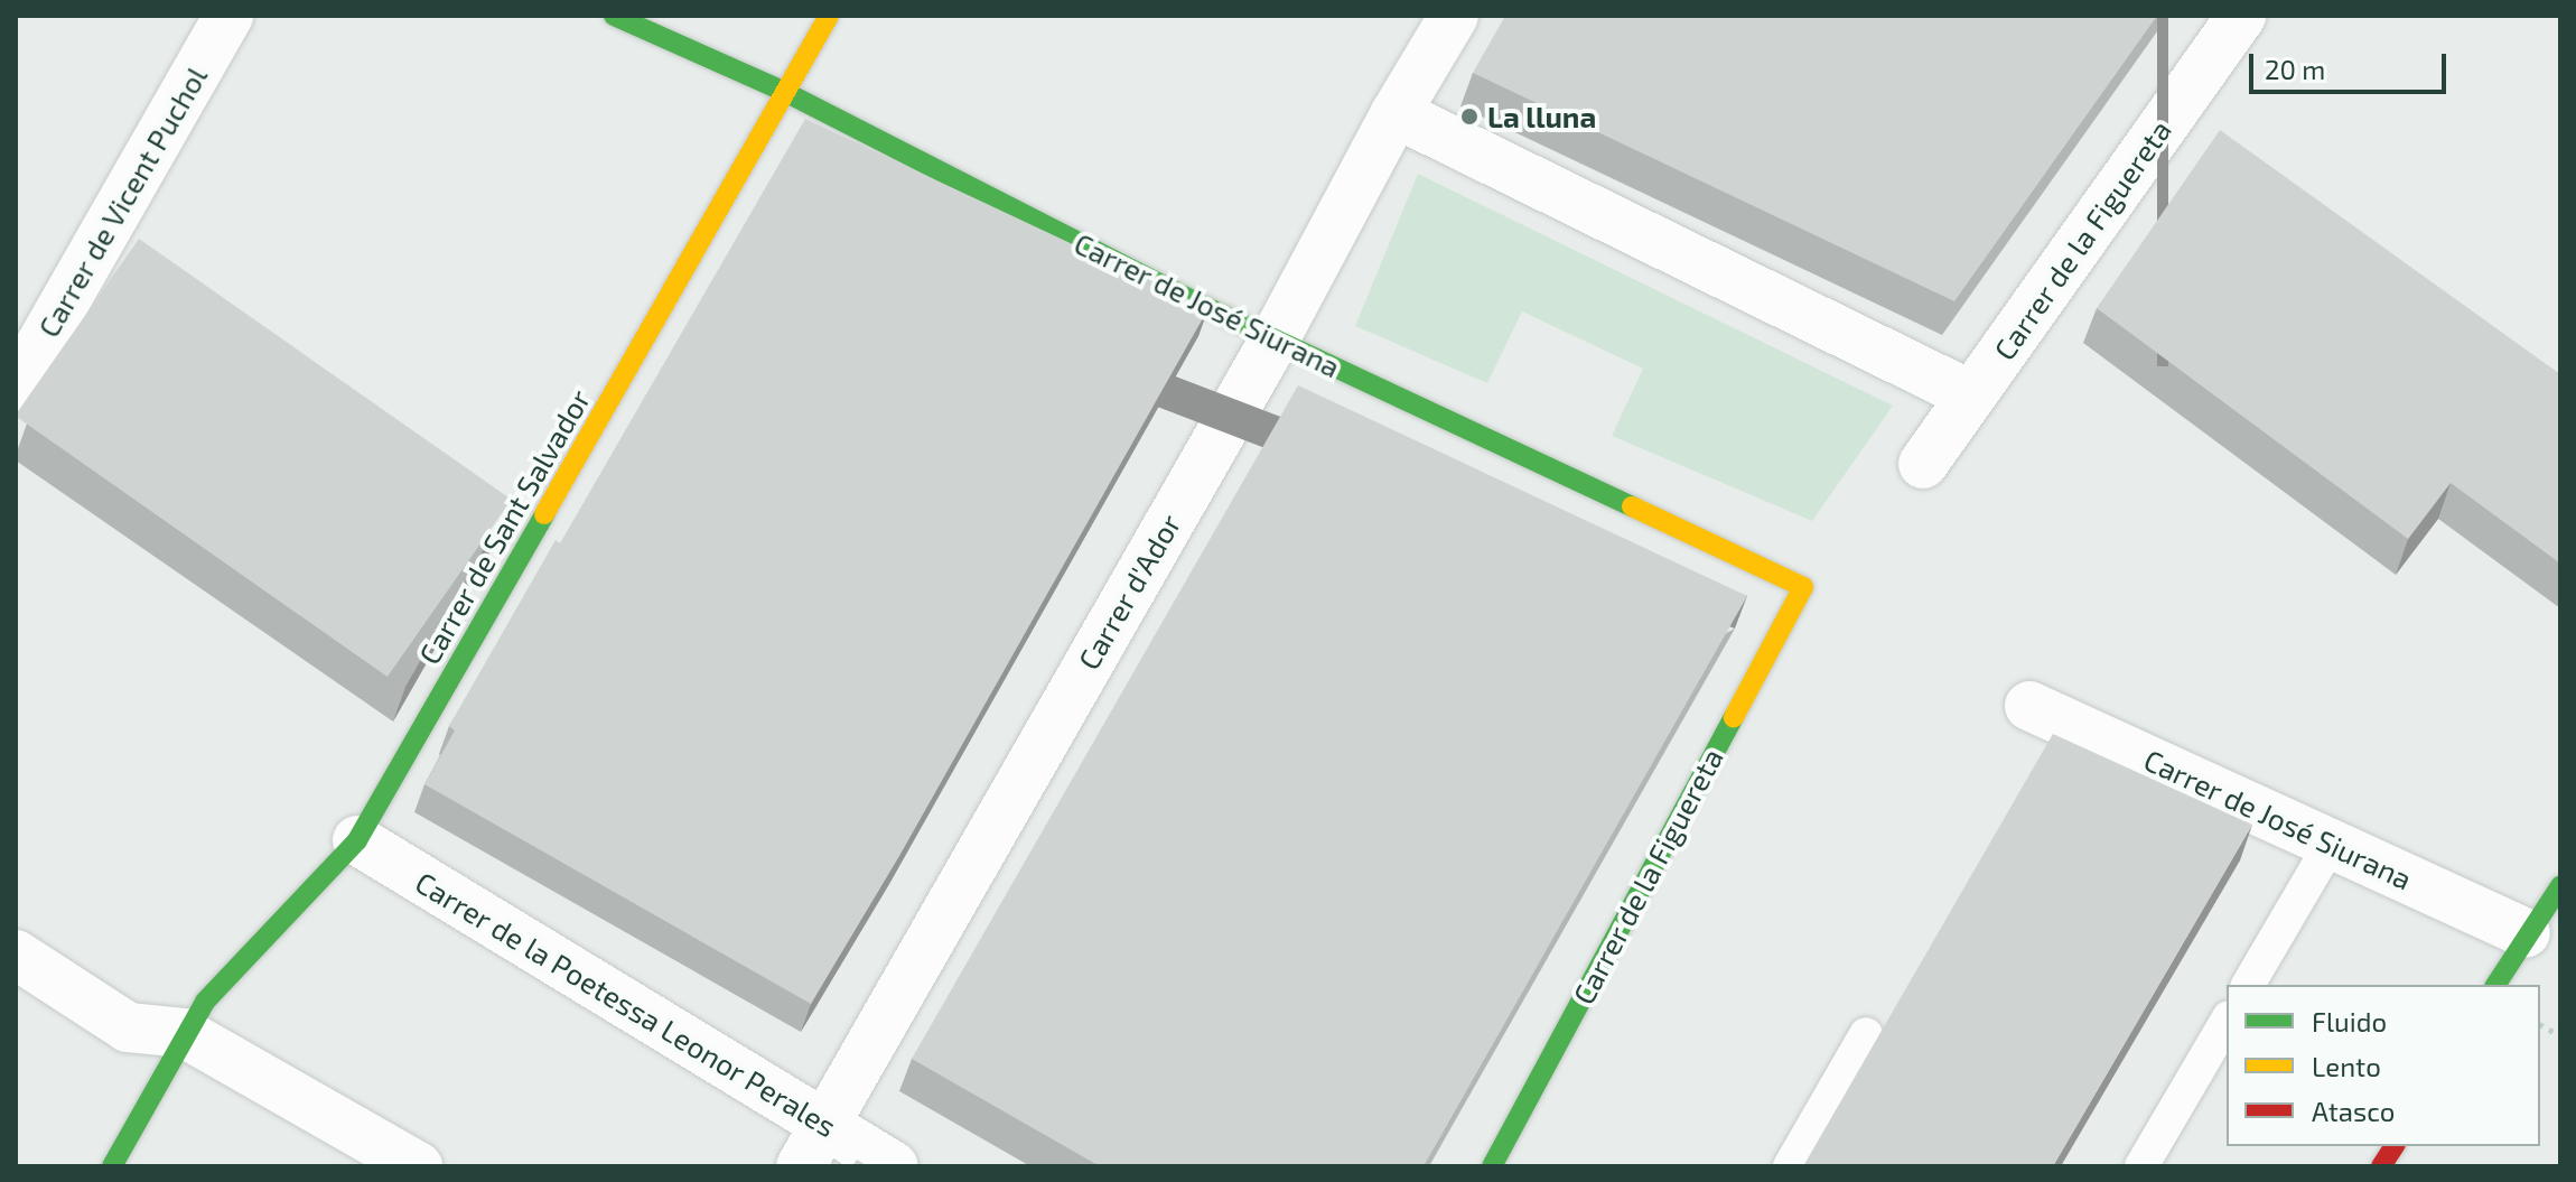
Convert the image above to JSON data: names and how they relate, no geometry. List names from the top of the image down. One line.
{"streets":{"street":["Carrer de Vicent Puchol","Carrer de la Figuereta","Carrer de José Siurana","Carrer de Sant Salvador","Carrer d'Ador","Carrer de la Poetessa Leonor Perales"]},"crossings":[["Carrer de la Figuereta","Carrer de José Siurana"],["Carrer de José Siurana","Carrer de Sant Salvador"],["Carrer de José Siurana","Carrer d'Ador"],["Carrer de Sant Salvador","Carrer de la Poetessa Leonor Perales"],["Carrer d'Ador","Carrer de la Poetessa Leonor Perales"]],"places":["La lluna"],"legend":["Fluido","Lento","Atasco"],"scale_bar":"20 m"}
